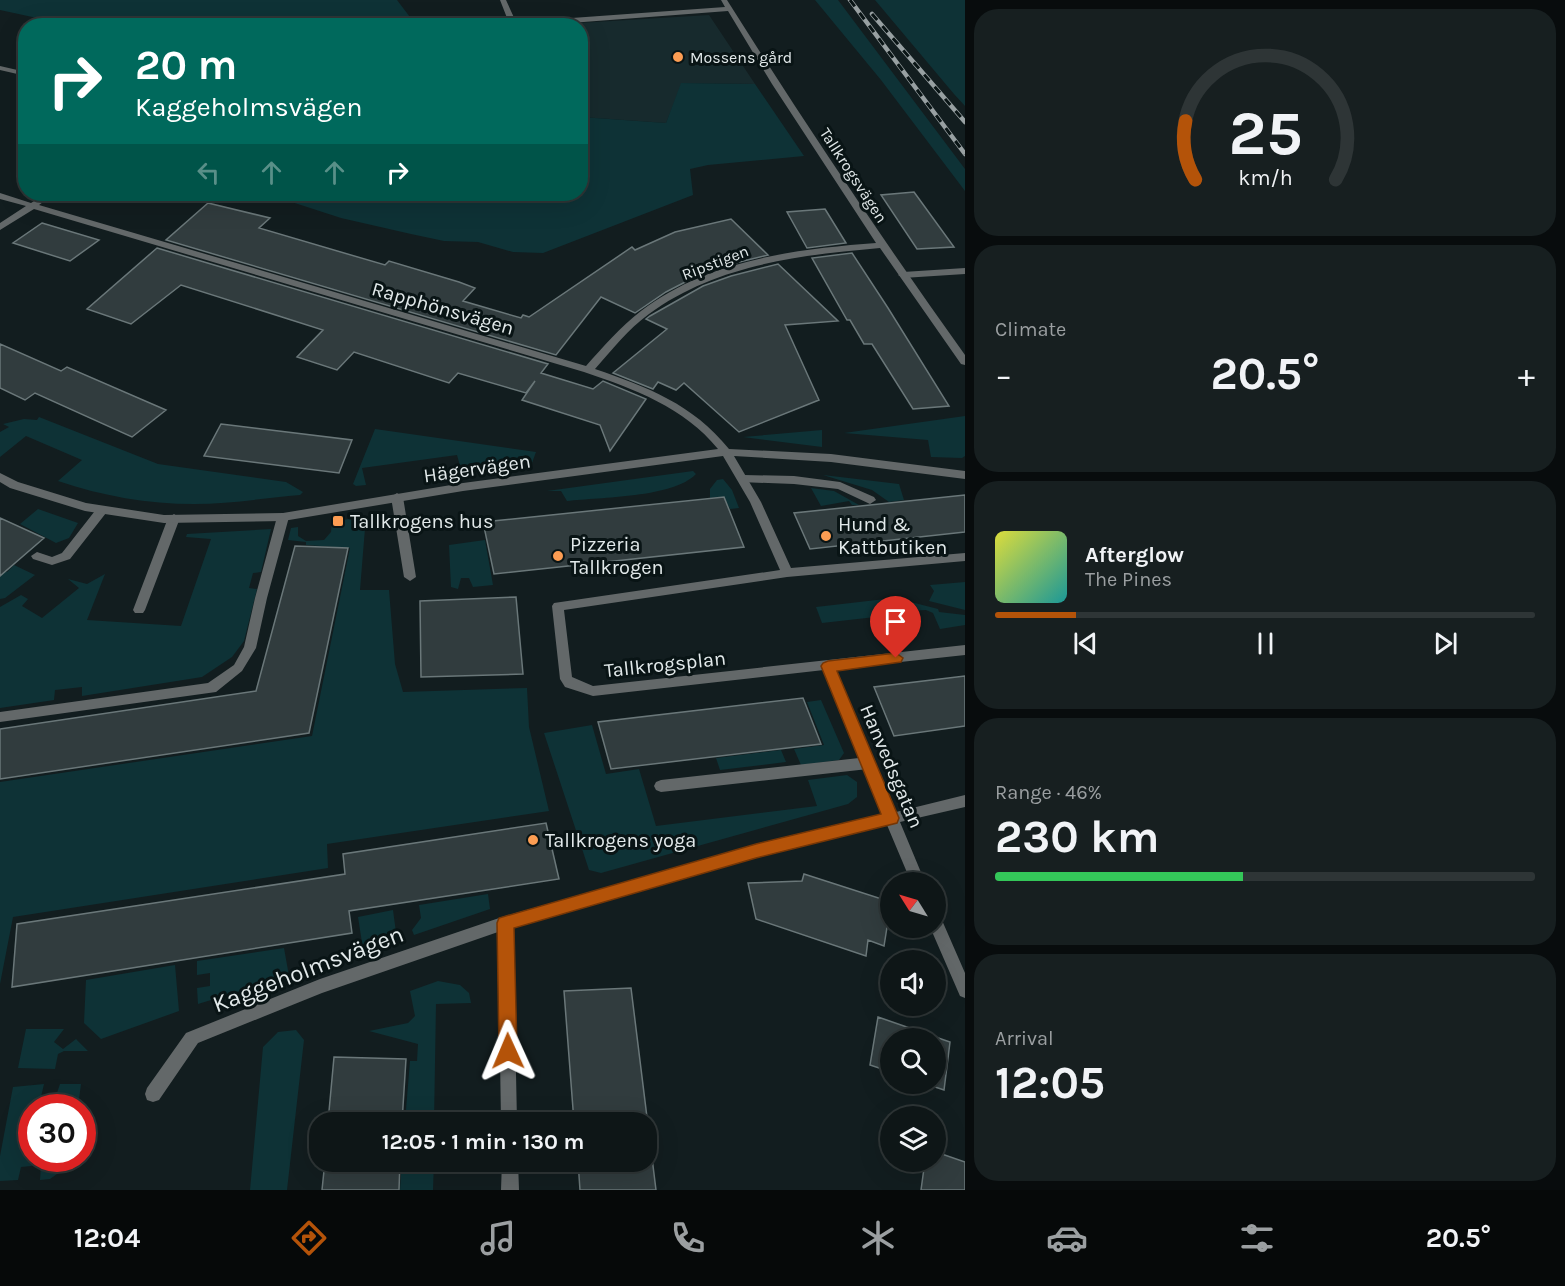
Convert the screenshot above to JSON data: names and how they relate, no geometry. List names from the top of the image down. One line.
{"streets":{"street":["Tallkrogsvägen","Ripstigen","Rapphönsvägen","Hägervägen","Tallkrogsplan","Hanvedsgatan","Kaggeholmsvägen"]},"crossings":[["Tallkrogsvägen","Ripstigen"],["Ripstigen","Rapphönsvägen"],["Rapphönsvägen","Hägervägen"],["Rapphönsvägen","Tallkrogsplan"],["Tallkrogsplan","Hanvedsgatan"],["Hanvedsgatan","Kaggeholmsvägen"]],"places":{"other":["Mossens gård","Hund & Kattbutiken","Pizzeria Tallkrogen","Tallkrogens yoga"],"transit":["Tallkrogens hus"]},"north":"top left","page":{"turn":["20 m","Kaggeholmsvägen"],"tile":["Climate",["Range · 46%","230 km"],["Arrival","12:05"]],"heat":["−","20.5°","+"],"song":["Afterglow","The Pines"],"limit":"30","trip":"12:05 · 1 min · 130 m","tabs":["12:04","20.5°"],"gauge":["25","km/h"]}}
